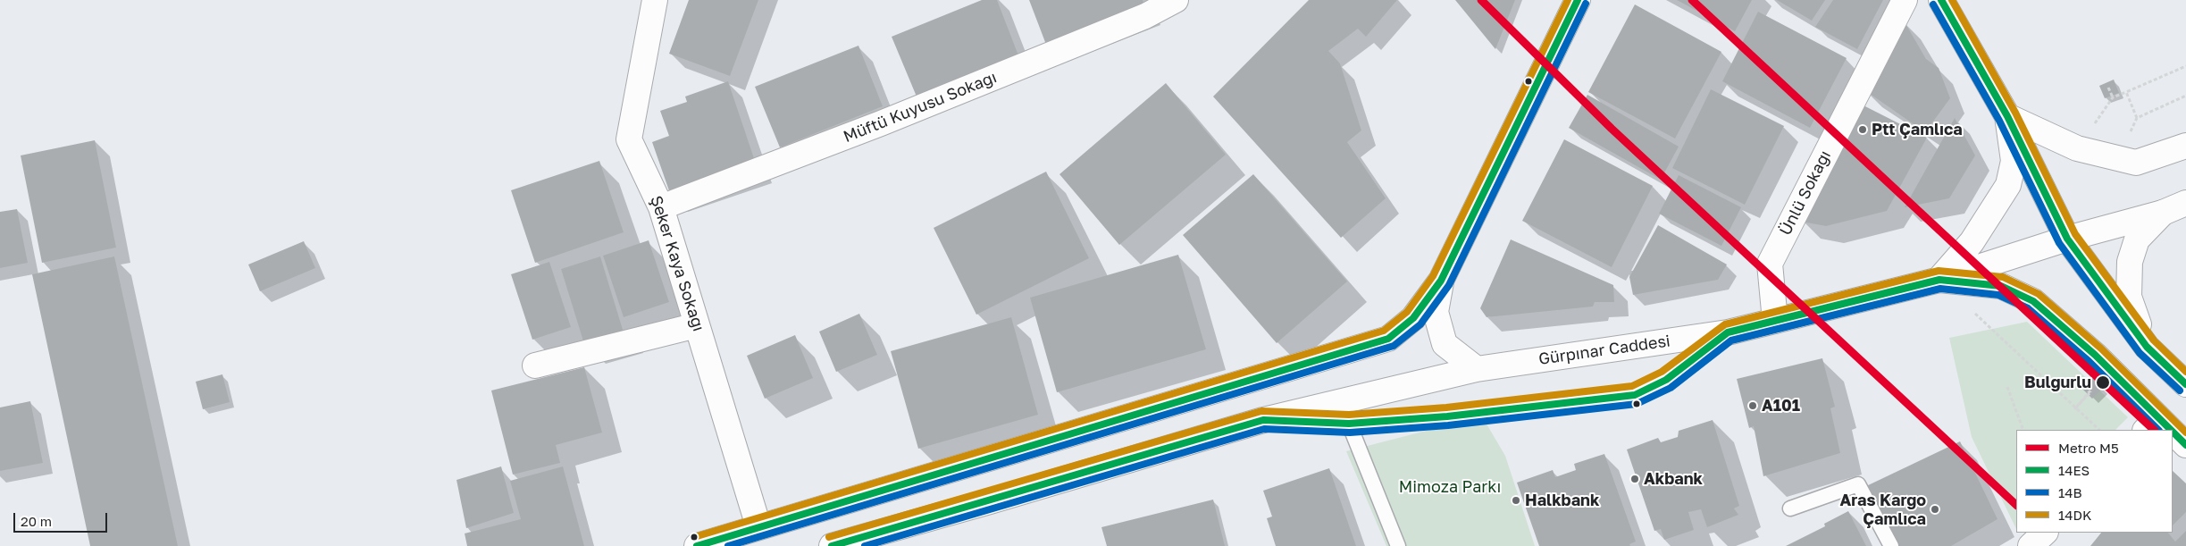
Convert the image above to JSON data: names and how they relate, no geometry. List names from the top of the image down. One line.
{"streets":{"main road":["Müftü Kuyusu Sokağı","Ünlü Sokağı","Şeker Kaya Sokağı","Gürpınar Caddesi"]},"crossings":[["Müftü Kuyusu Sokağı","Şeker Kaya Sokağı"],["Ünlü Sokağı","Gürpınar Caddesi"]],"parks":["Mimoza Parkı"],"places":["Ptt Çamlıca","Bulgurlu","A101","Akbank","Halkbank","Aras Kargo Çamlıca"],"lines":["metro line M5","transit line 14ES","transit line 14DK","transit line 14B"],"legend":["Metro M5","14ES","14B","14DK"],"scale_bar":"20 m"}
